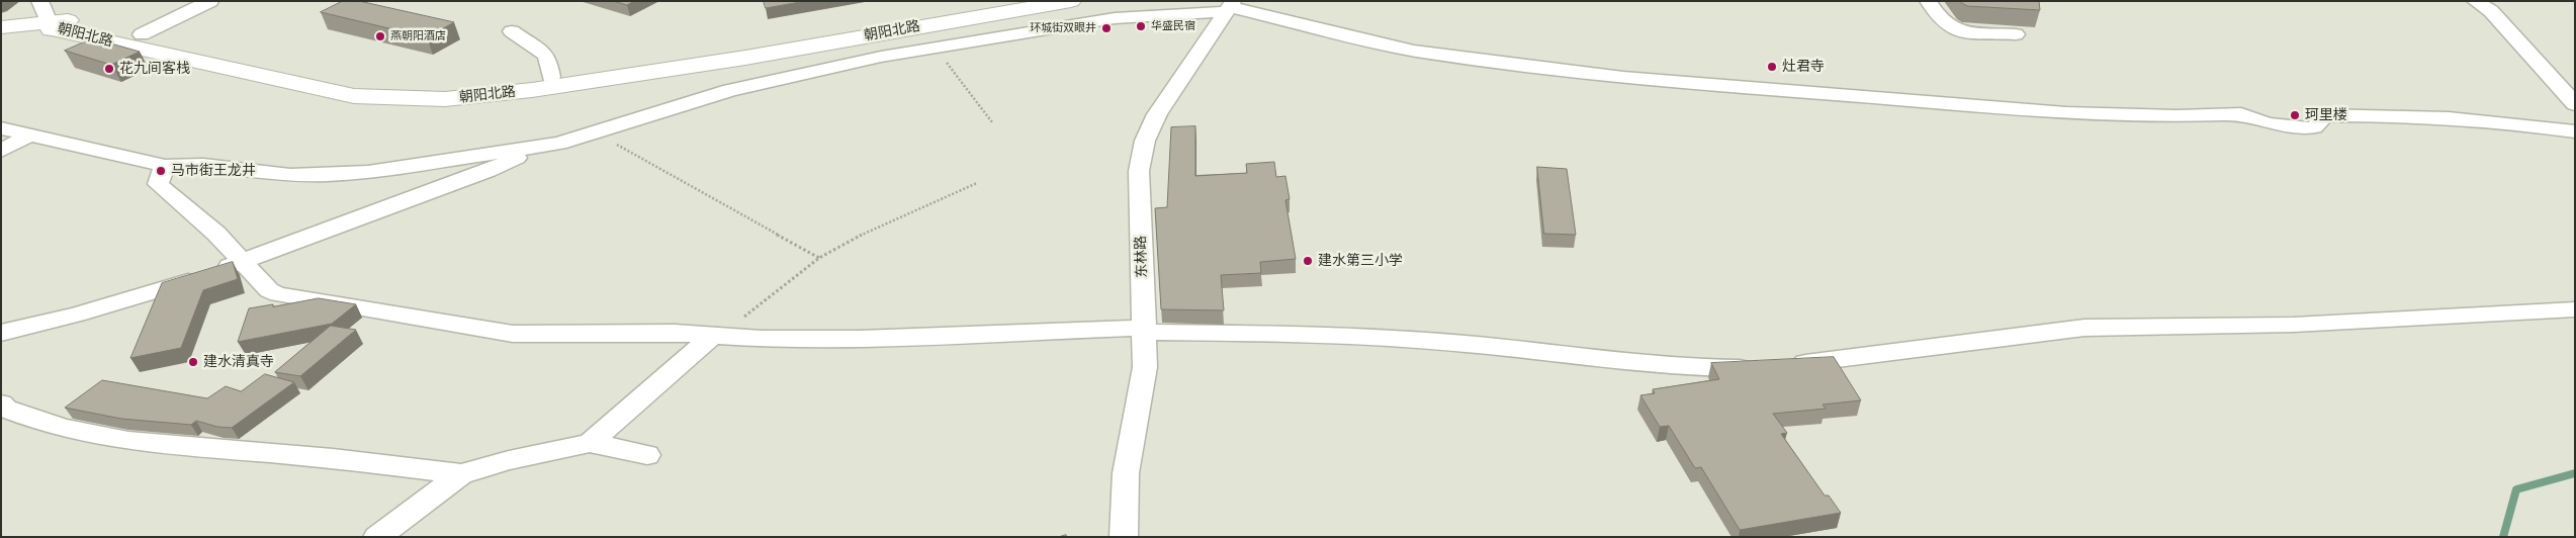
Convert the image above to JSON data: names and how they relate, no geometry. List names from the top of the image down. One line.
{"streets":{"main road":["朝阳北路"],"street":["东林路"]},"places":["华盛民宿","环城街双眼井","燕朝阳酒店","灶君寺","花九间客栈","珂里楼","马市街王龙井","建水第三小学","建水清真寺"]}
